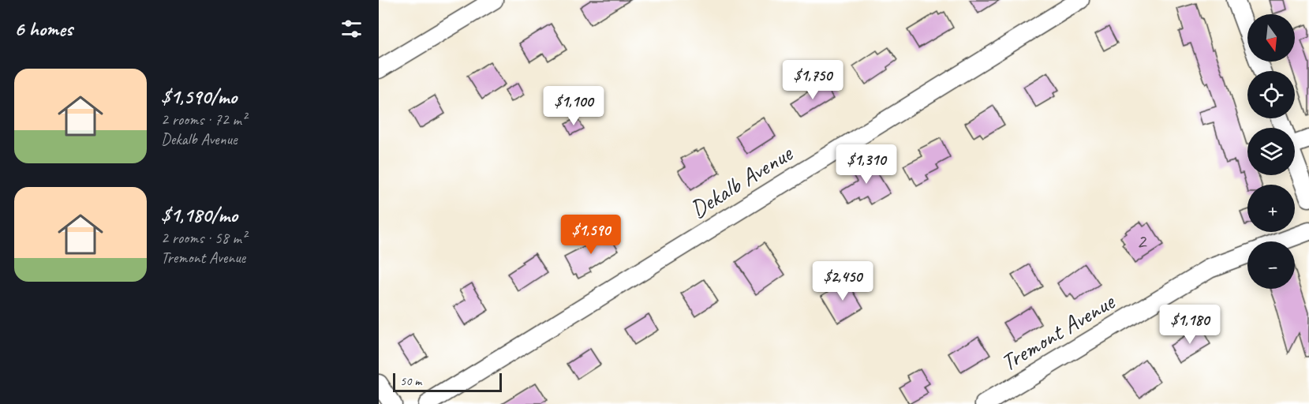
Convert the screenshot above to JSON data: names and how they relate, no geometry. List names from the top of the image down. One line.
{"streets":{"street":["Dekalb Avenue","Tremont Avenue"]},"house_numbers":["2"],"scale_bar":"50 m","north":"bottom","page":{"heading":"6 homes","map_buttons":["+","−"],"list":[{"name":"$1,590/mo","note":"2 rooms · 72 m² · Dekalb Avenue"},{"name":"$1,180/mo","note":"2 rooms · 58 m² · Tremont Avenue"}],"price":["$1,750","$1,100","$1,310","$1,590","$2,450","$1,180"],"scale":"50 m"}}
